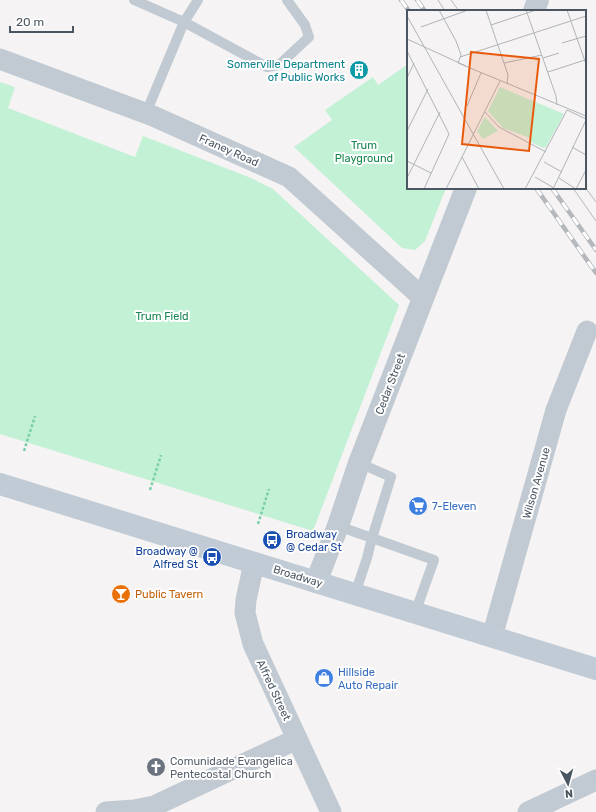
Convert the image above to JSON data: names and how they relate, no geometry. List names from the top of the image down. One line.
{"streets":{"main road":["Broadway"],"street":["Franey Road","Cedar Street","Wilson Avenue","Alfred Street"]},"crossings":[["Franey Road","Cedar Street"],["Cedar Street","Broadway"],["Wilson Avenue","Broadway"],["Broadway","Alfred Street"]],"parks":["Trum Playground","Trum Field"],"places":{"building":["Somerville Department of Public Works"],"supermarket":["7-Eleven"],"bus stop":["Broadway @ Cedar St","Broadway @ Alfred St"],"bar":["Public Tavern"],"shop":["Hillside Auto Repair"],"church":["Comunidade Evangelica Pentecostal Church"]},"scale_bar":"20 m","north":"bottom"}
